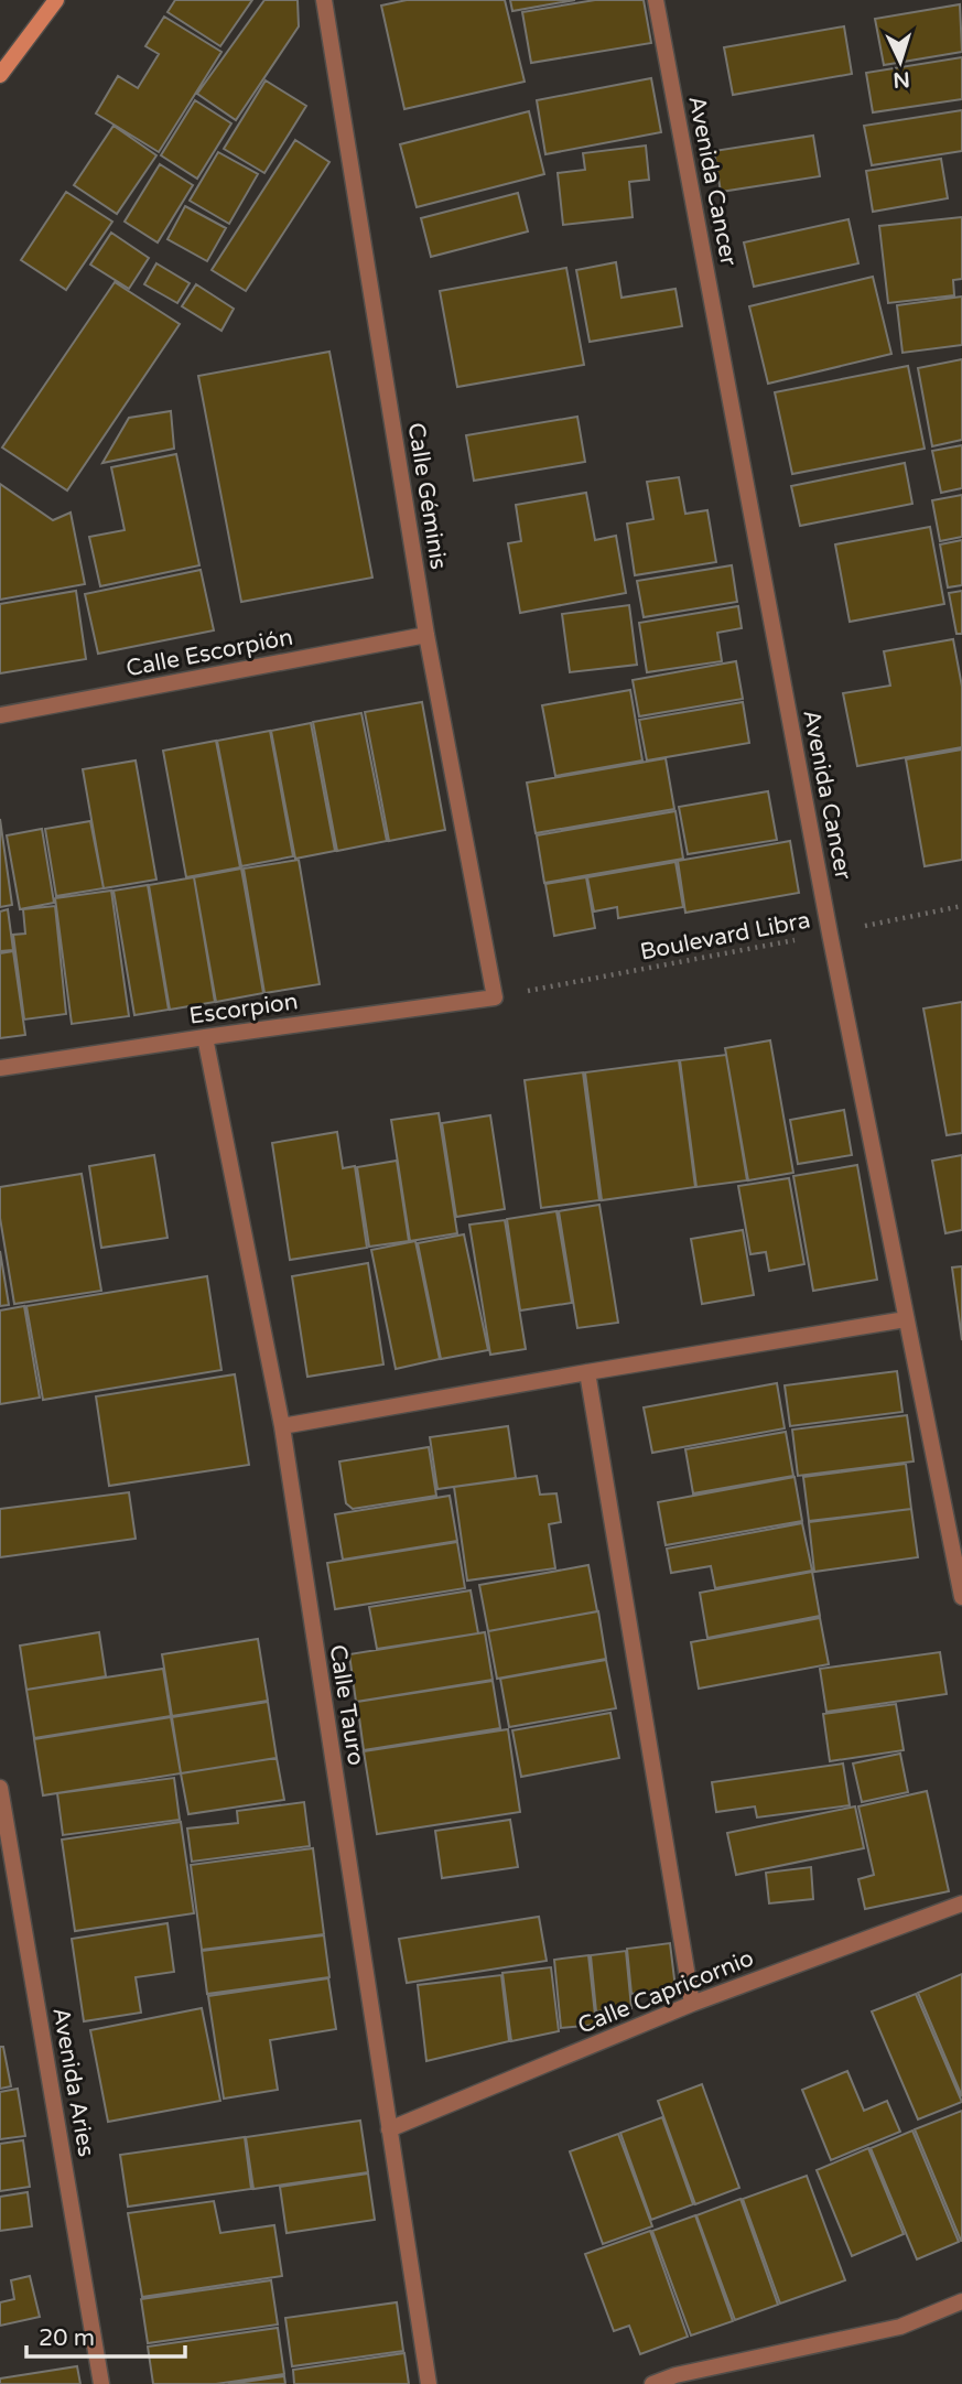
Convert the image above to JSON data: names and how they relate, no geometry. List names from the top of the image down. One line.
{"streets":{"street":["Avenida Cancer","Calle Géminis","Calle Escorpión","Escorpion","Calle Tauro","Calle Capricornio","Avenida Aries"],"path":["Boulevard Libra"]},"crossings":[["Avenida Cancer","Boulevard Libra"],["Calle Géminis","Calle Escorpión"],["Calle Géminis","Boulevard Libra"],["Calle Géminis","Escorpion"],["Boulevard Libra","Escorpion"],["Escorpion","Calle Tauro"],["Calle Tauro","Calle Capricornio"]],"scale_bar":"20 m","north":"bottom"}
